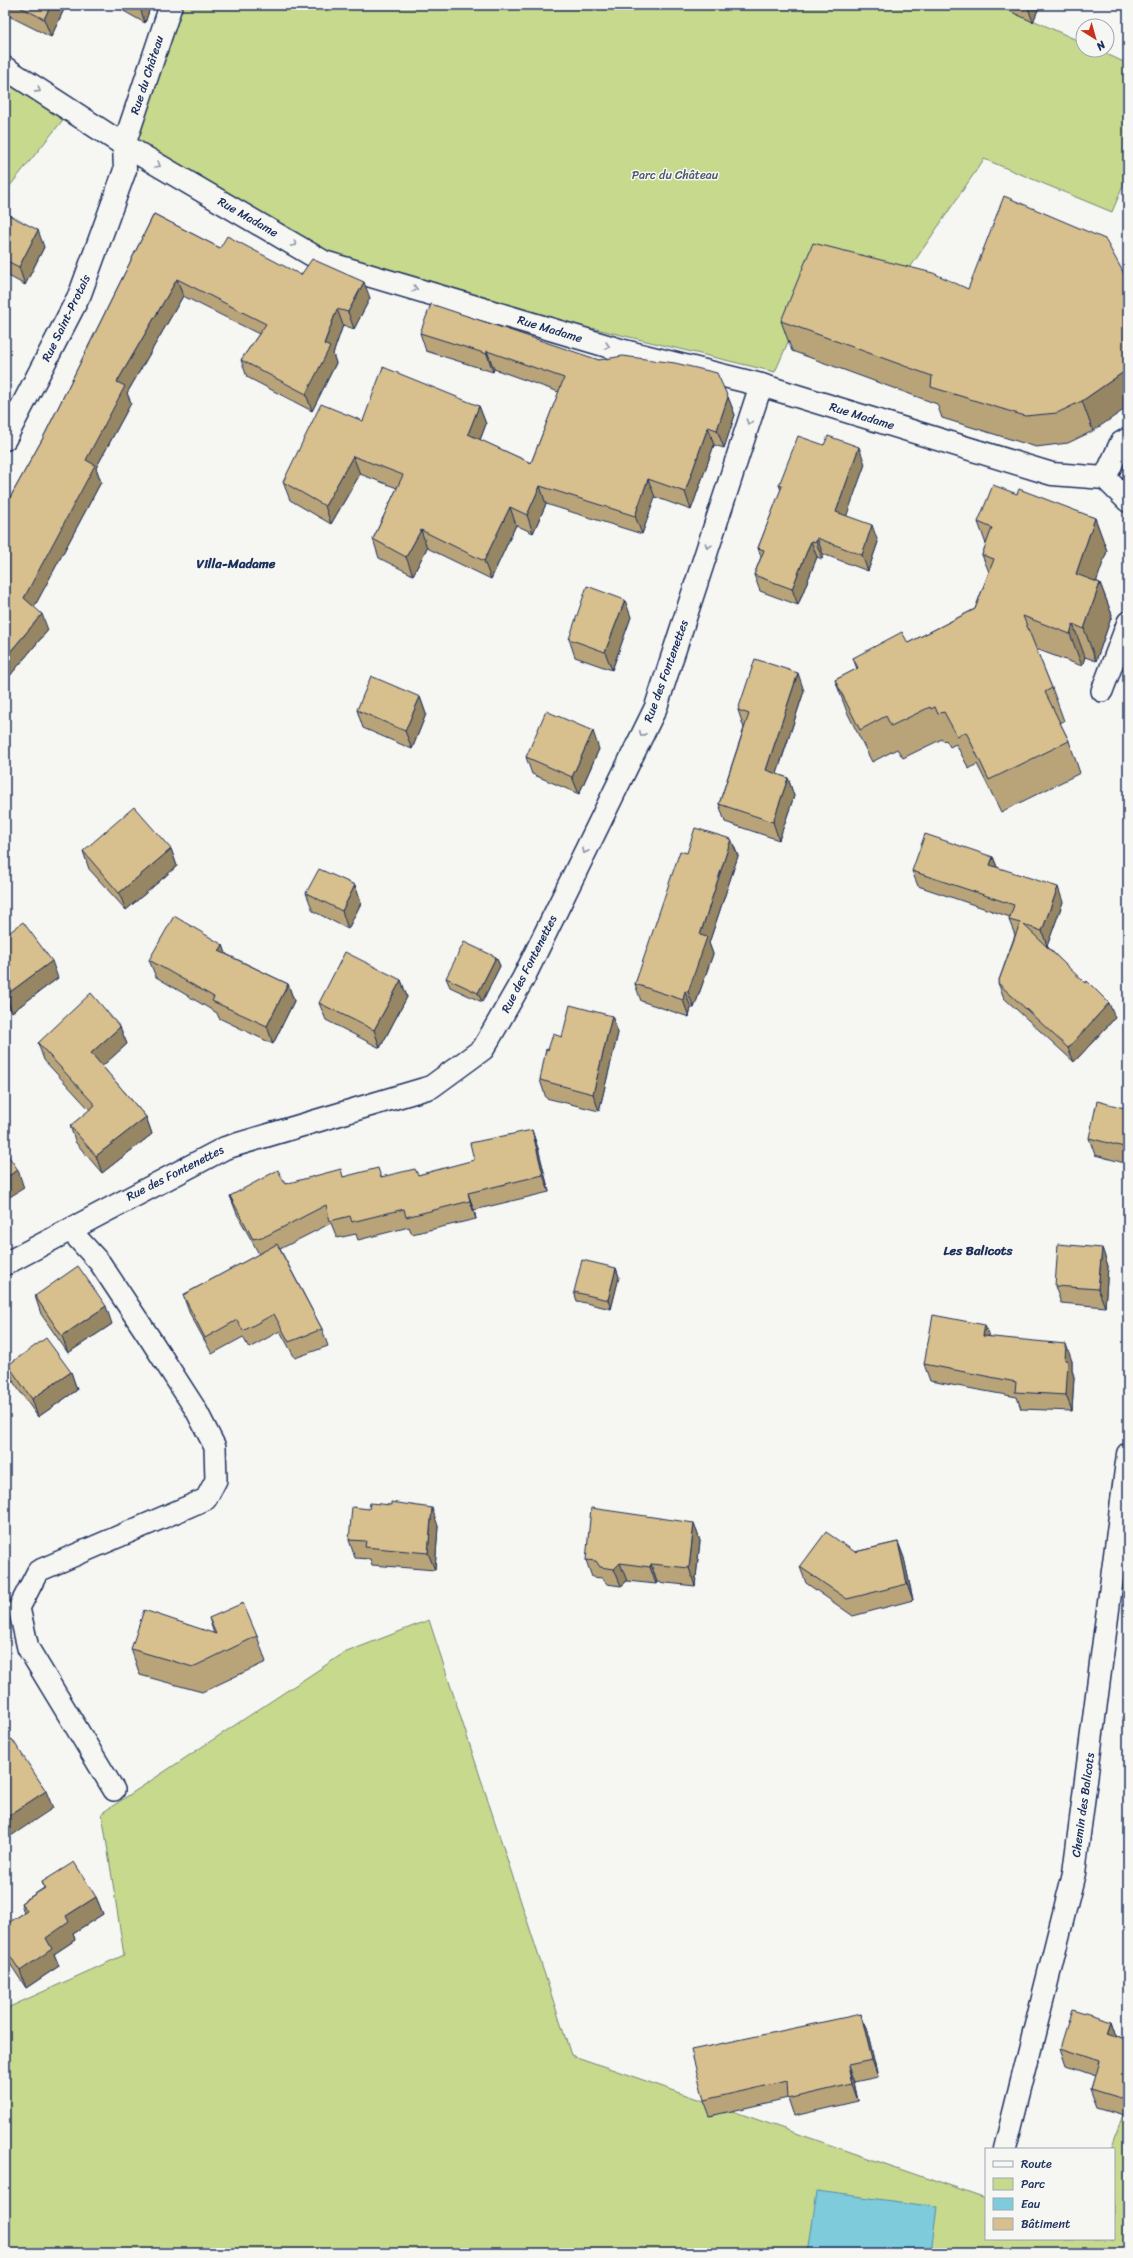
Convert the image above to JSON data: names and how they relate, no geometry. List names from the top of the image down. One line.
{"streets":{"street":["Rue du Château","Rue Madame","Rue Saint-Protais","Rue des Fontenettes","Chemin des Balicots"]},"crossings":[["Rue du Château","Rue Madame"],["Rue du Château","Rue Saint-Protais"],["Rue Madame","Rue Saint-Protais"],["Rue Madame","Rue des Fontenettes"]],"one_way":["Rue Madame","Rue des Fontenettes"],"districts":["Villa-Madame","Les Balicots"],"parks":["Parc du Château"],"legend":["Route","Parc","Eau","Bâtiment"],"north":"bottom right"}
